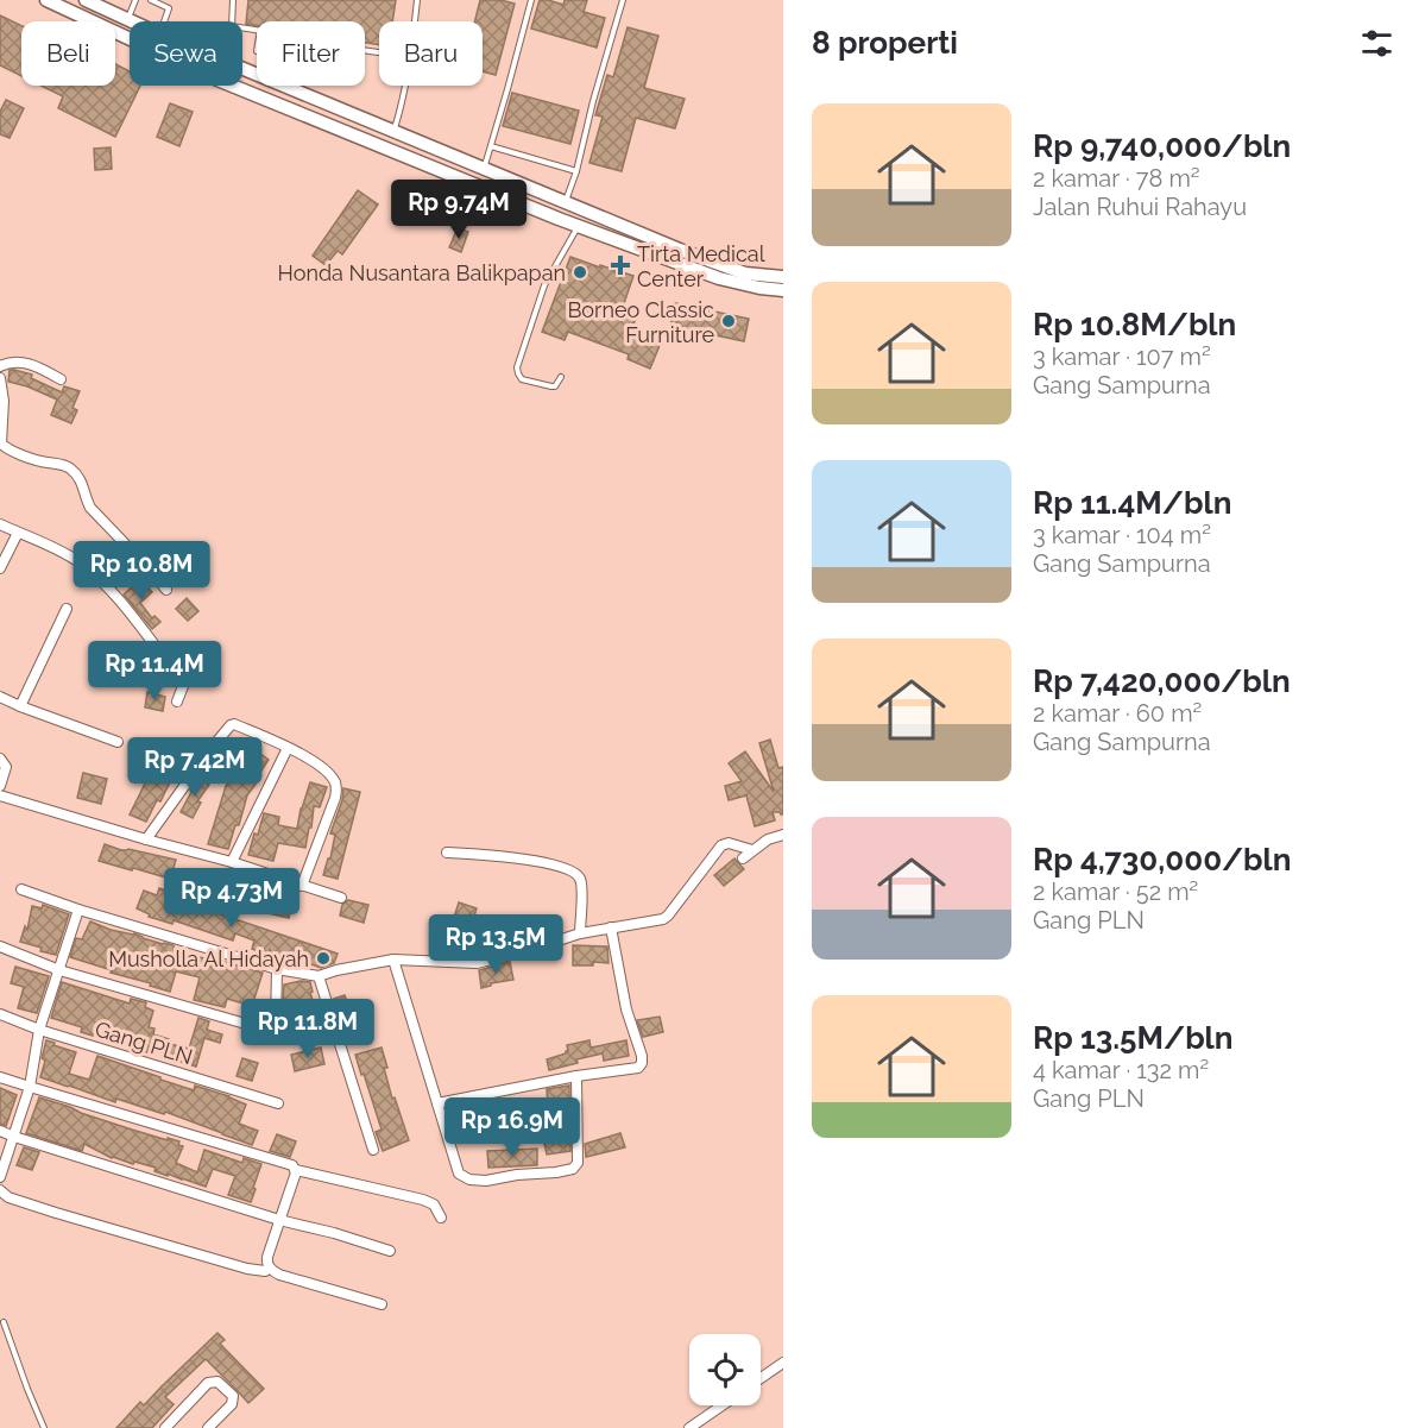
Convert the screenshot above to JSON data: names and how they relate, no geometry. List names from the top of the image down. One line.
{"streets":{"street":["Gang PLN"]},"places":{"health":["Tirta Medical Center"],"other":["Honda Nusantara Balikpapan","Borneo Classic Furniture","Musholla Al Hidayah"]},"page":{"heading":"8 properti","chip":["Beli","Sewa","Filter","Baru"],"list":[{"name":"Rp 9,740,000/bln","note":"2 kamar · 78 m² · Jalan Ruhui Rahayu"},{"name":"Rp 10.8M/bln","note":"3 kamar · 107 m² · Gang Sampurna"},{"name":"Rp 11.4M/bln","note":"3 kamar · 104 m² · Gang Sampurna"},{"name":"Rp 7,420,000/bln","note":"2 kamar · 60 m² · Gang Sampurna"},{"name":"Rp 4,730,000/bln","note":"2 kamar · 52 m² · Gang PLN"},{"name":"Rp 13.5M/bln","note":"4 kamar · 132 m² · Gang PLN"}],"price":["Rp 9.74M","Rp 10.8M","Rp 11.4M","Rp 7.42M","Rp 4.73M","Rp 13.5M","Rp 11.8M","Rp 16.9M"]}}
